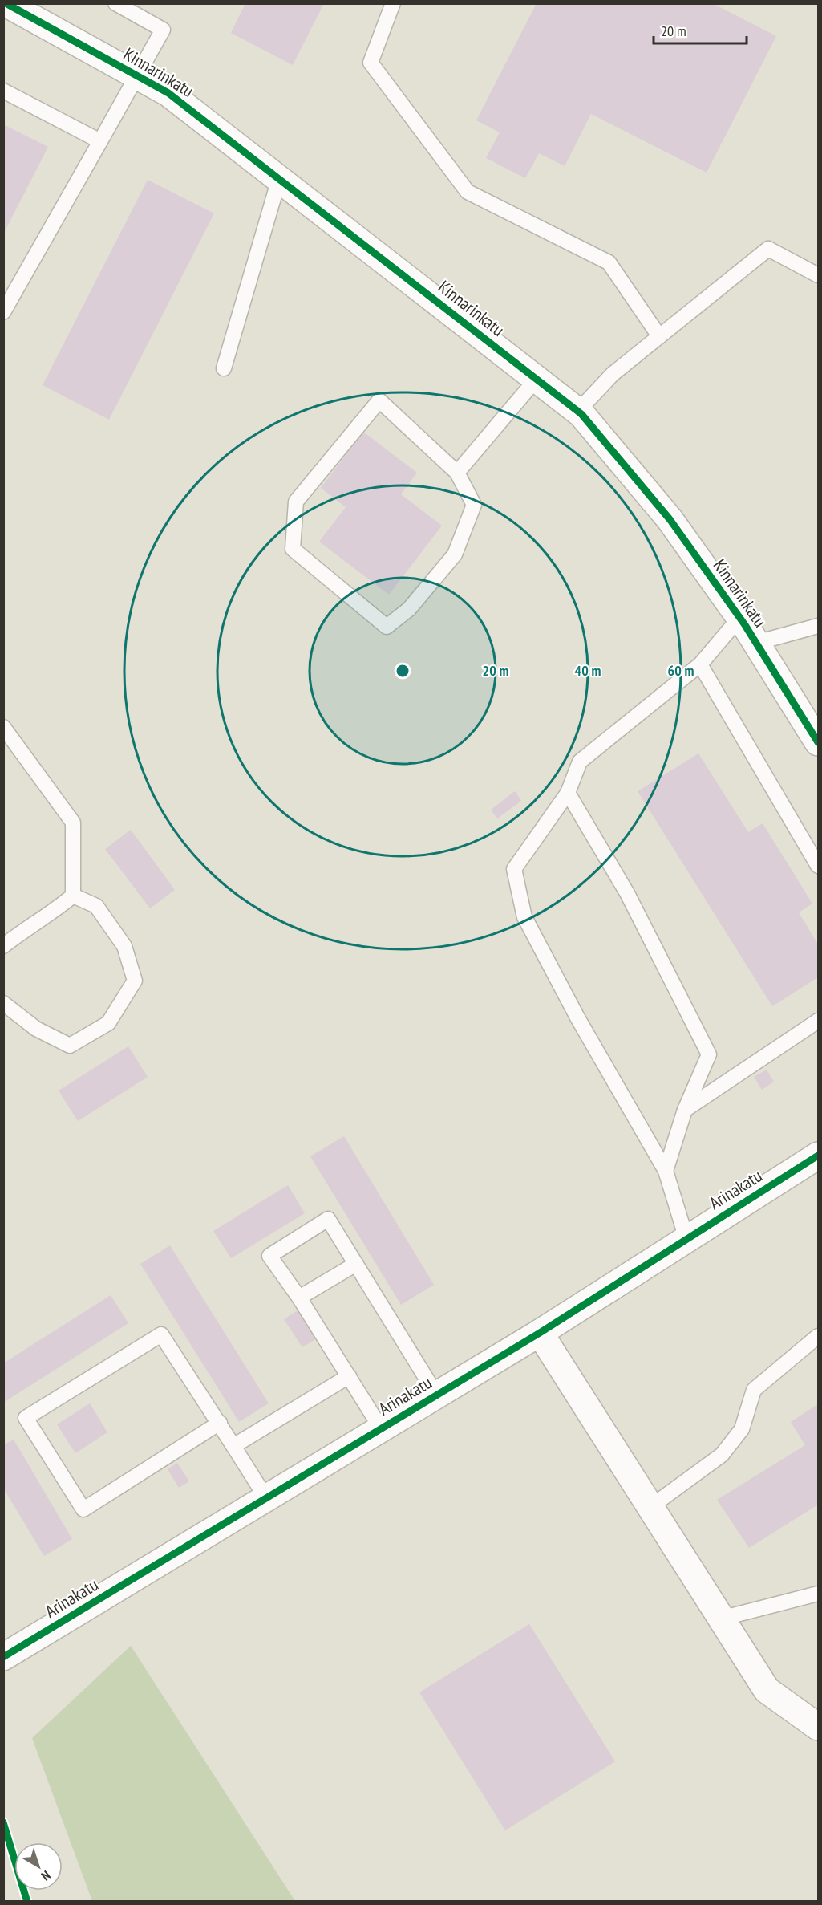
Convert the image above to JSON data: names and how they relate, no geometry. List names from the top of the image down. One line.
{"streets":{"street":["Kinnarinkatu","Arinakatu"]},"scale_bar":"20 m","north":"bottom right","rings":["20 m","40 m","60 m"]}
